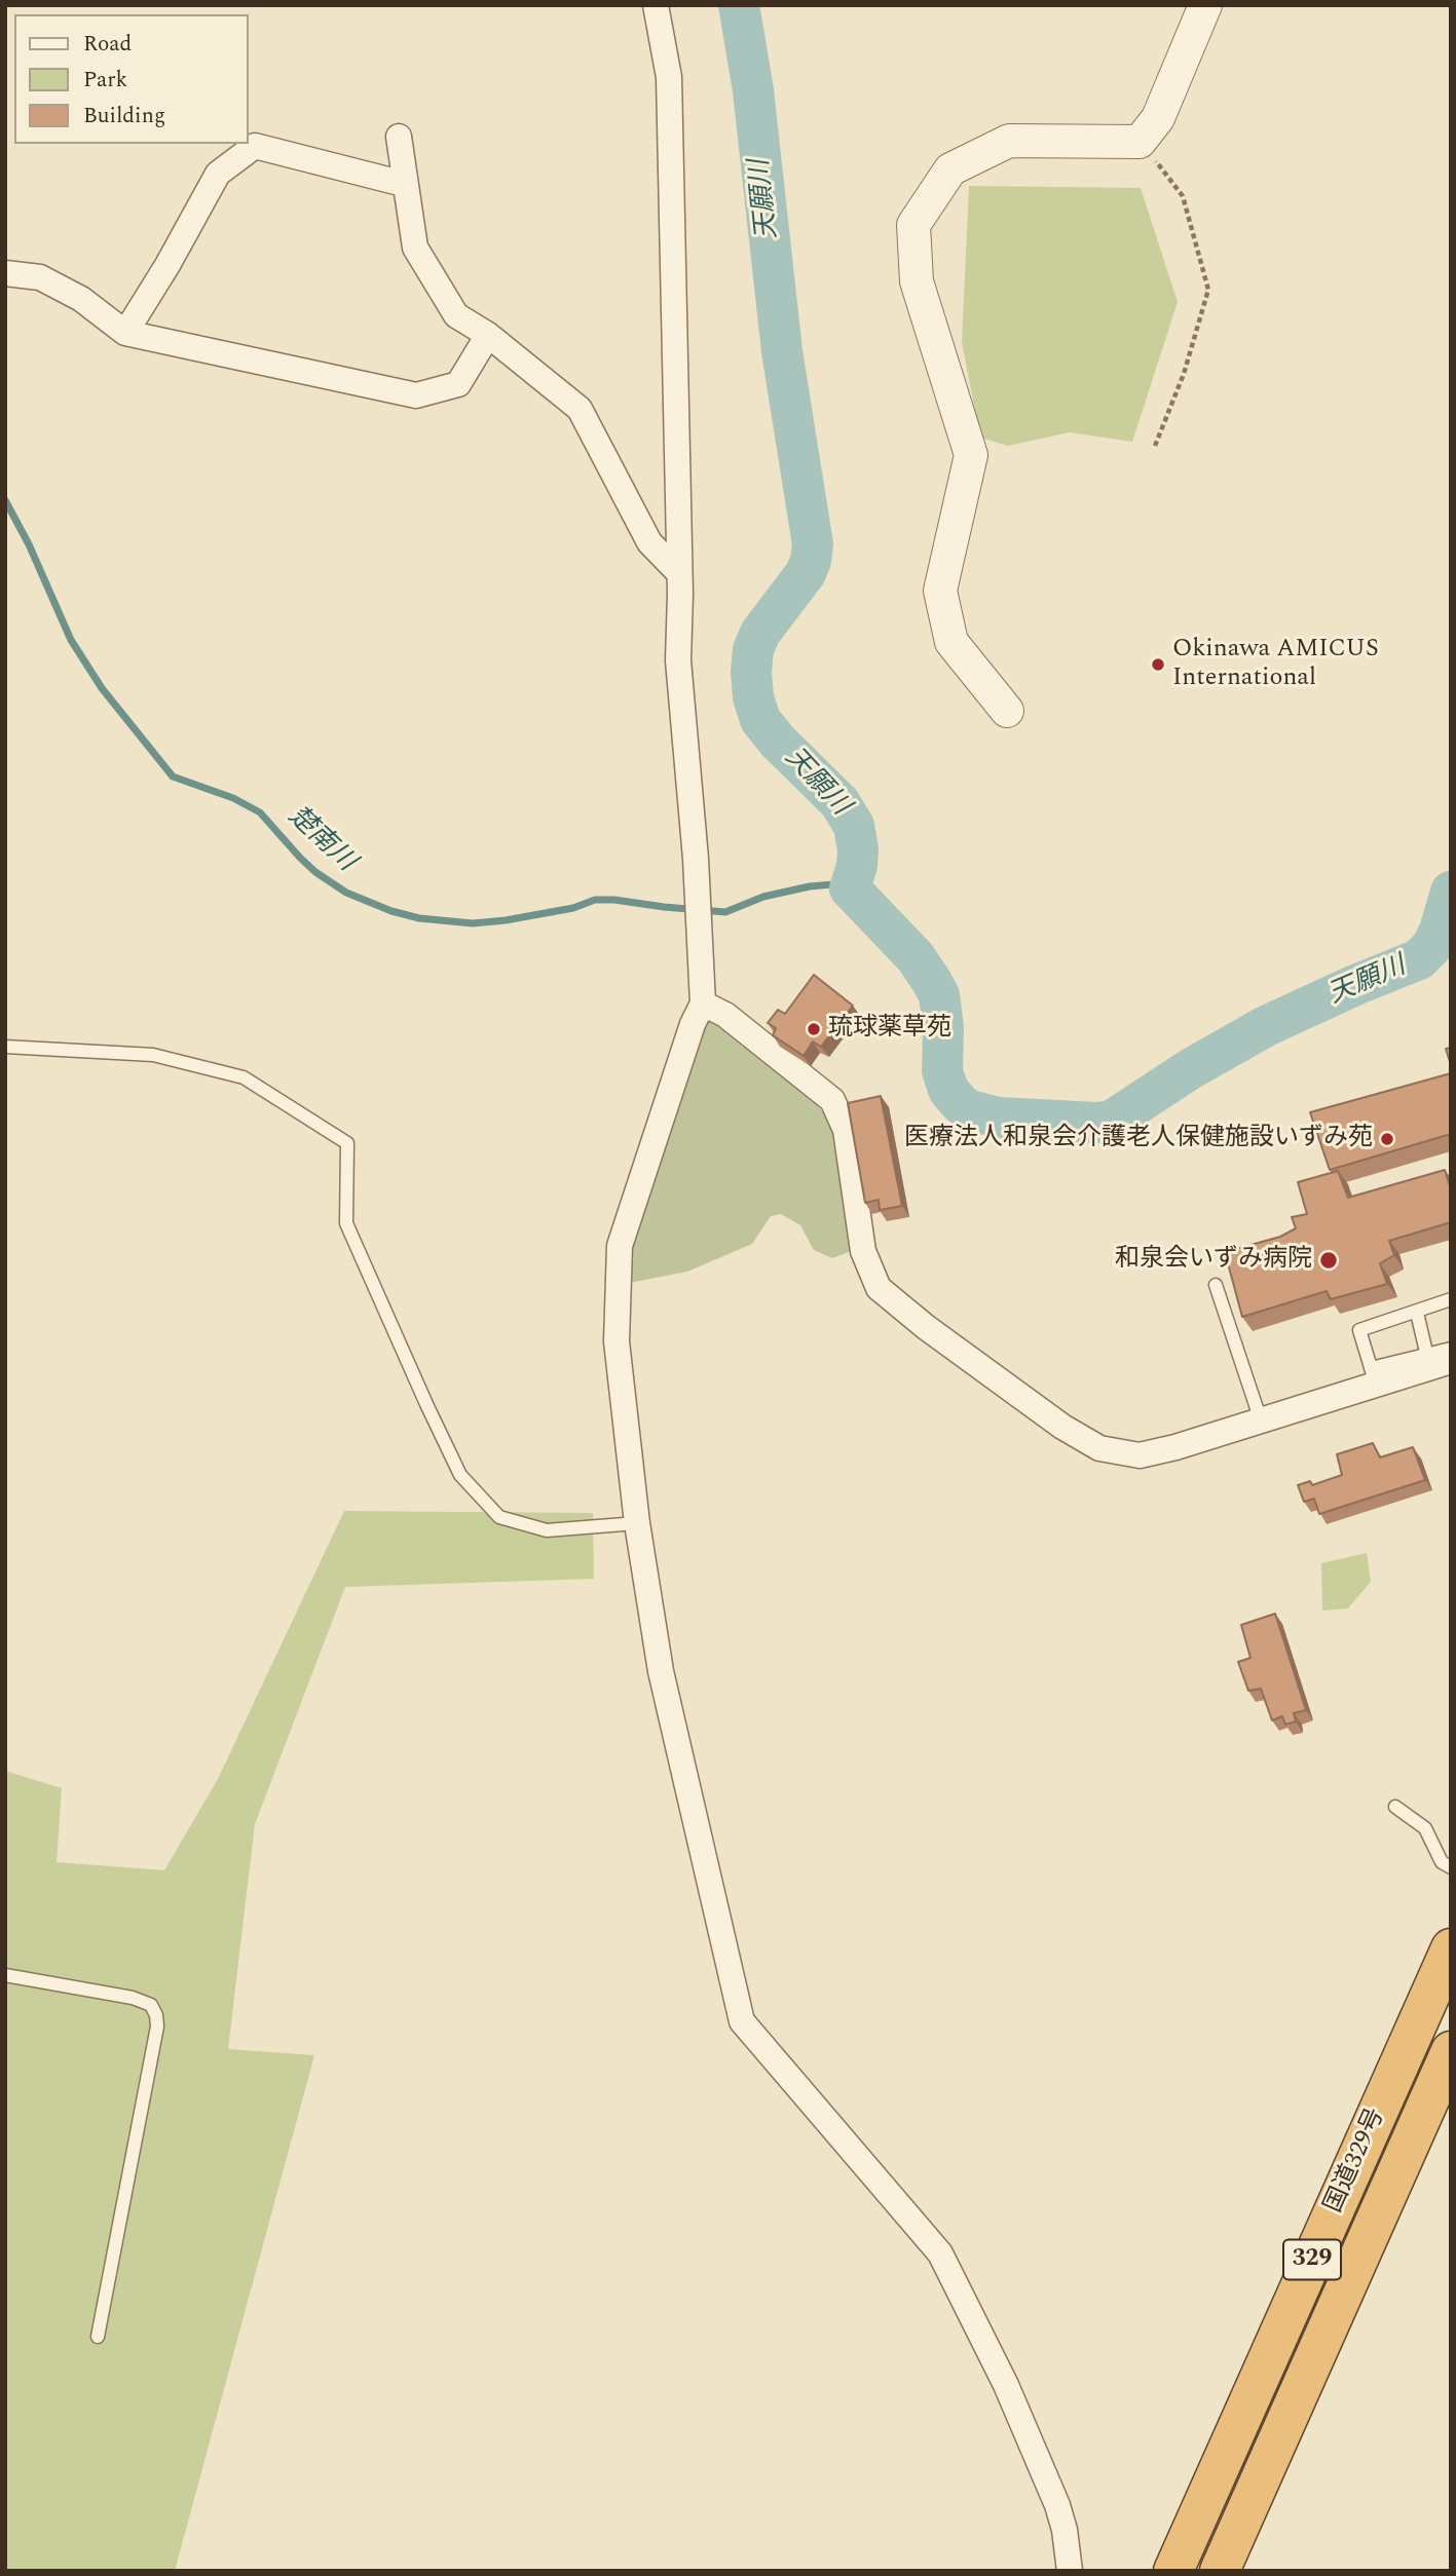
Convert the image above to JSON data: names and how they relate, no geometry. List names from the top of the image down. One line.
{"streets":{"highway":["国道329号","329"]},"water":["天願川","楚南川"],"places":["Okinawa AMICUS International","琉球薬草苑","医療法人和泉会介護老人保健施設いずみ苑","和泉会いずみ病院"],"legend":["Road","Park","Building"]}
